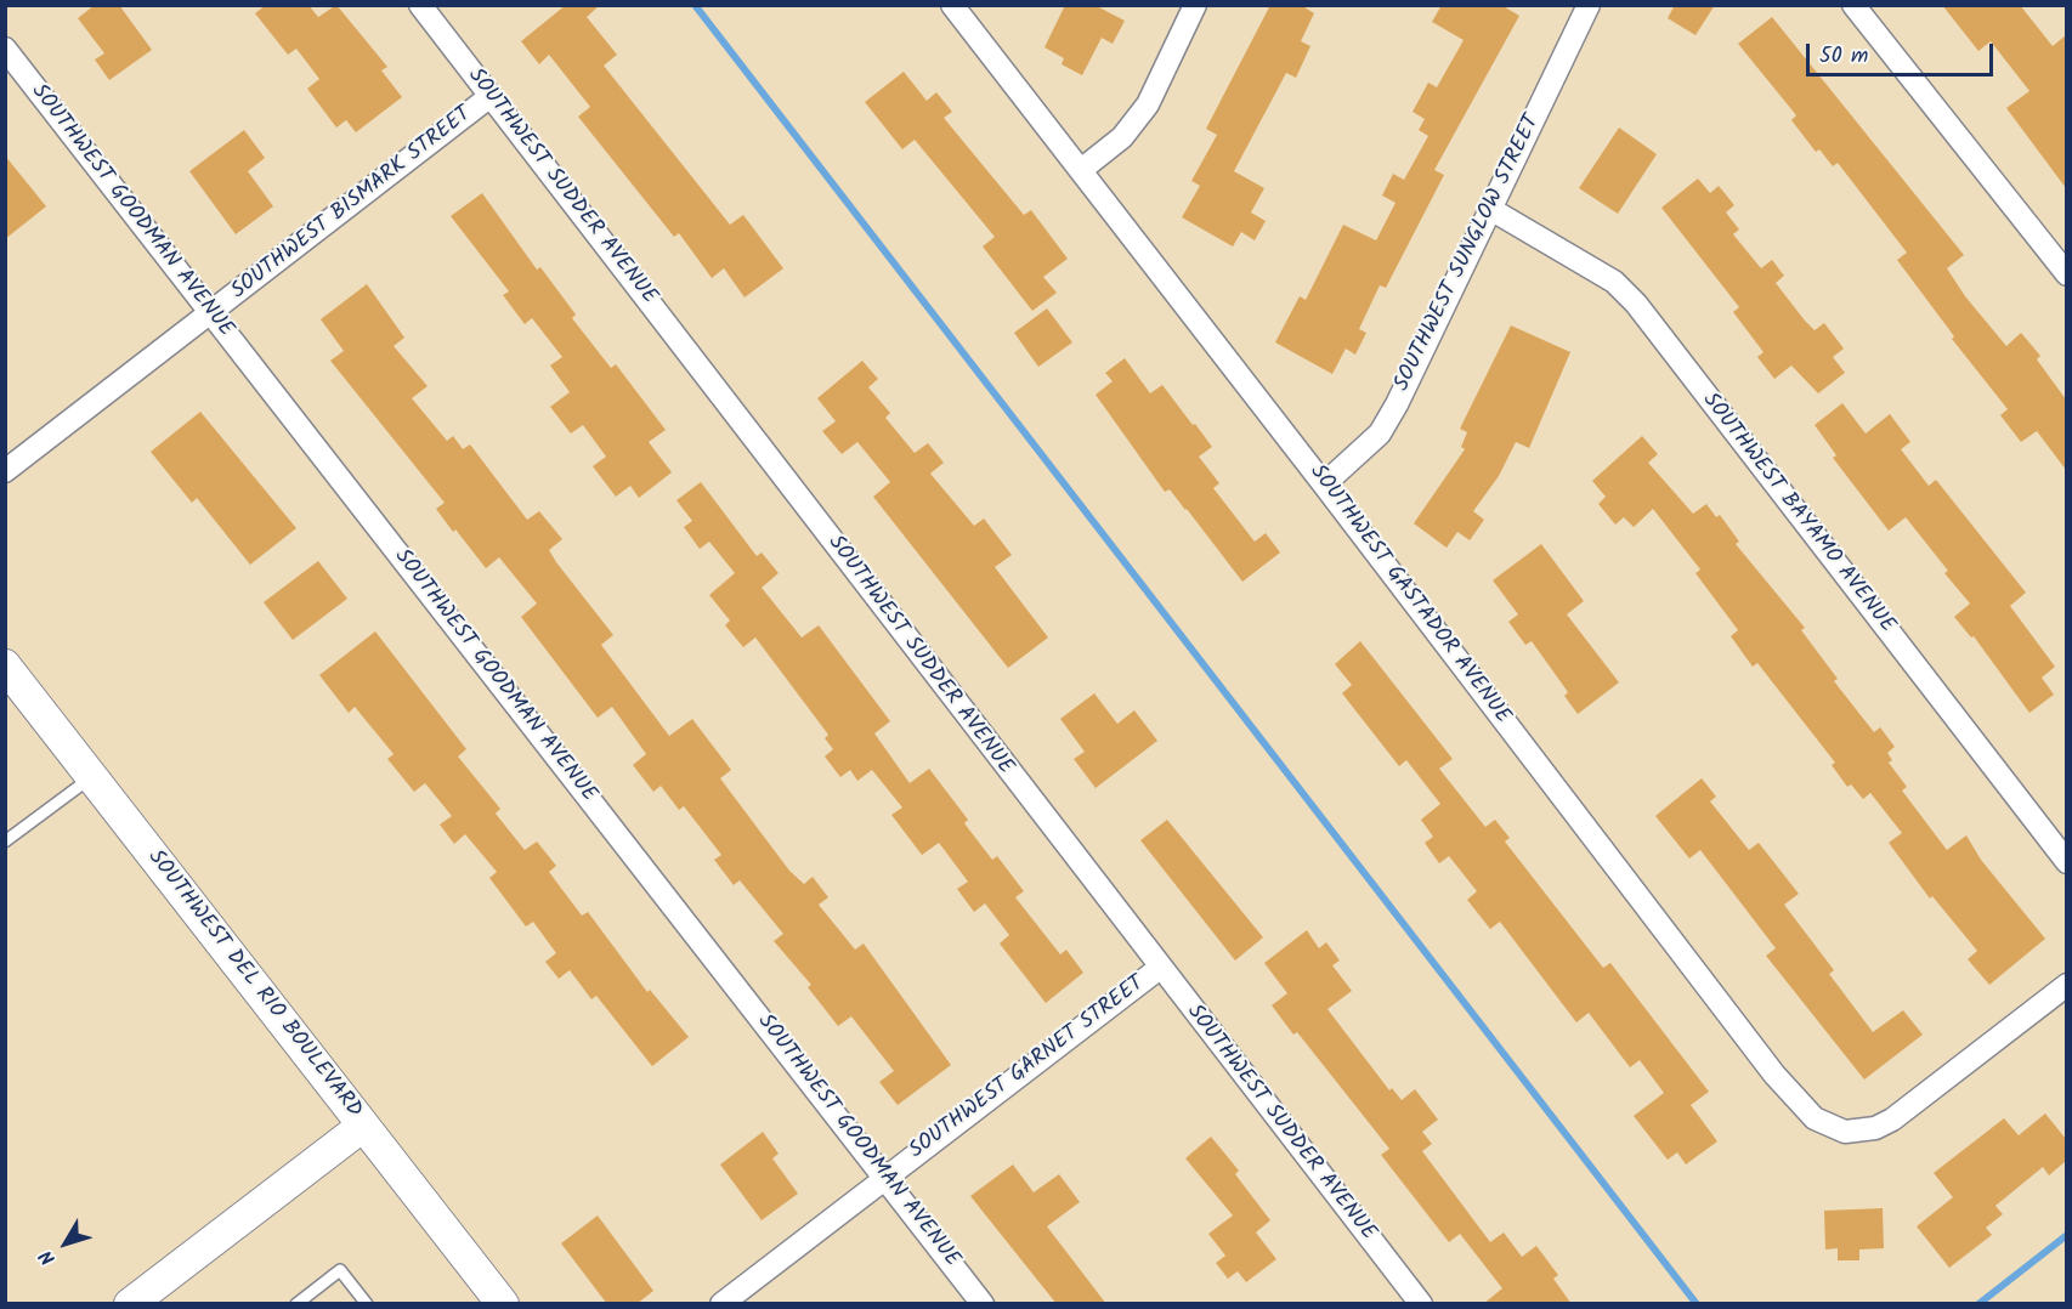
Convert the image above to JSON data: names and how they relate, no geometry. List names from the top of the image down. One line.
{"streets":{"street":["SOUTHWEST SUDDER AVENUE","SOUTHWEST BISMARK STREET","SOUTHWEST GOODMAN AVENUE","SOUTHWEST SUNGLOW STREET","SOUTHWEST BAYAMO AVENUE","SOUTHWEST GASTADOR AVENUE","SOUTHWEST DEL RIO BOULEVARD","SOUTHWEST GARNET STREET"]},"crossings":[["SOUTHWEST SUDDER AVENUE","SOUTHWEST BISMARK STREET"],["SOUTHWEST SUDDER AVENUE","SOUTHWEST GARNET STREET"],["SOUTHWEST BISMARK STREET","SOUTHWEST GOODMAN AVENUE"],["SOUTHWEST GOODMAN AVENUE","SOUTHWEST GARNET STREET"],["SOUTHWEST SUNGLOW STREET","SOUTHWEST BAYAMO AVENUE"],["SOUTHWEST SUNGLOW STREET","SOUTHWEST GASTADOR AVENUE"]],"scale_bar":"50 m","north":"bottom left"}
